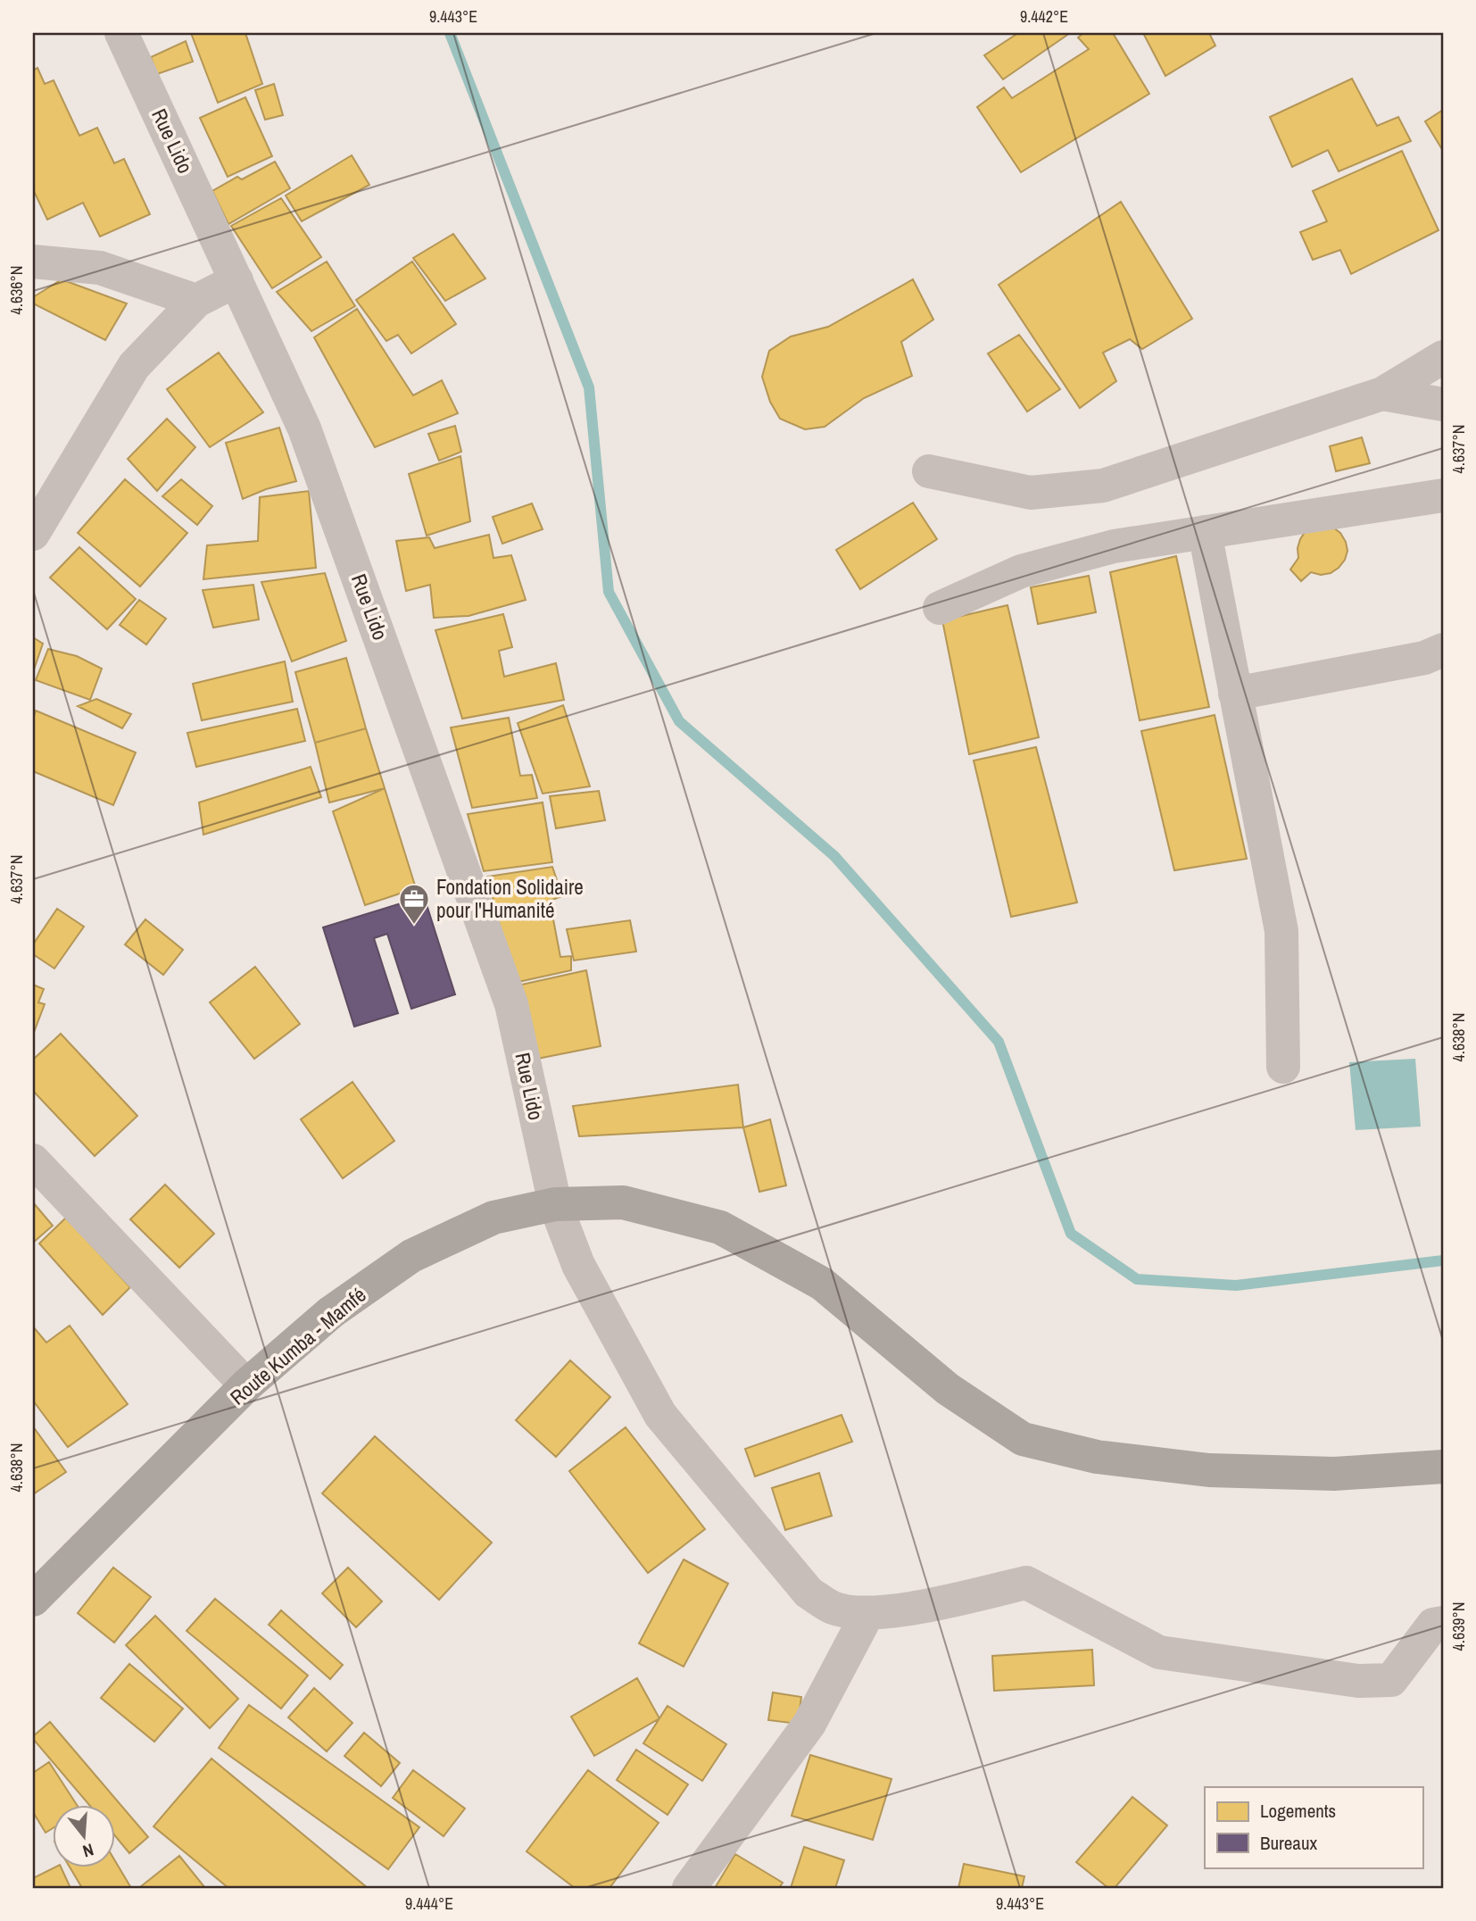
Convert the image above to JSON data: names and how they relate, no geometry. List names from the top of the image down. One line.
{"streets":{"highway":["Route Kumba - Mamfé"],"street":["Rue Lido"]},"crossings":[["Rue Lido","Route Kumba - Mamfé"]],"places":{"office":["Fondation Solidaire pour l'Humanité"]},"legend":["Logements","Bureaux"],"north":"bottom","coordinates":["9.443°E","9.442°E","4.636°N","4.637°N","4.638°N","4.639°N","9.444°E"]}
